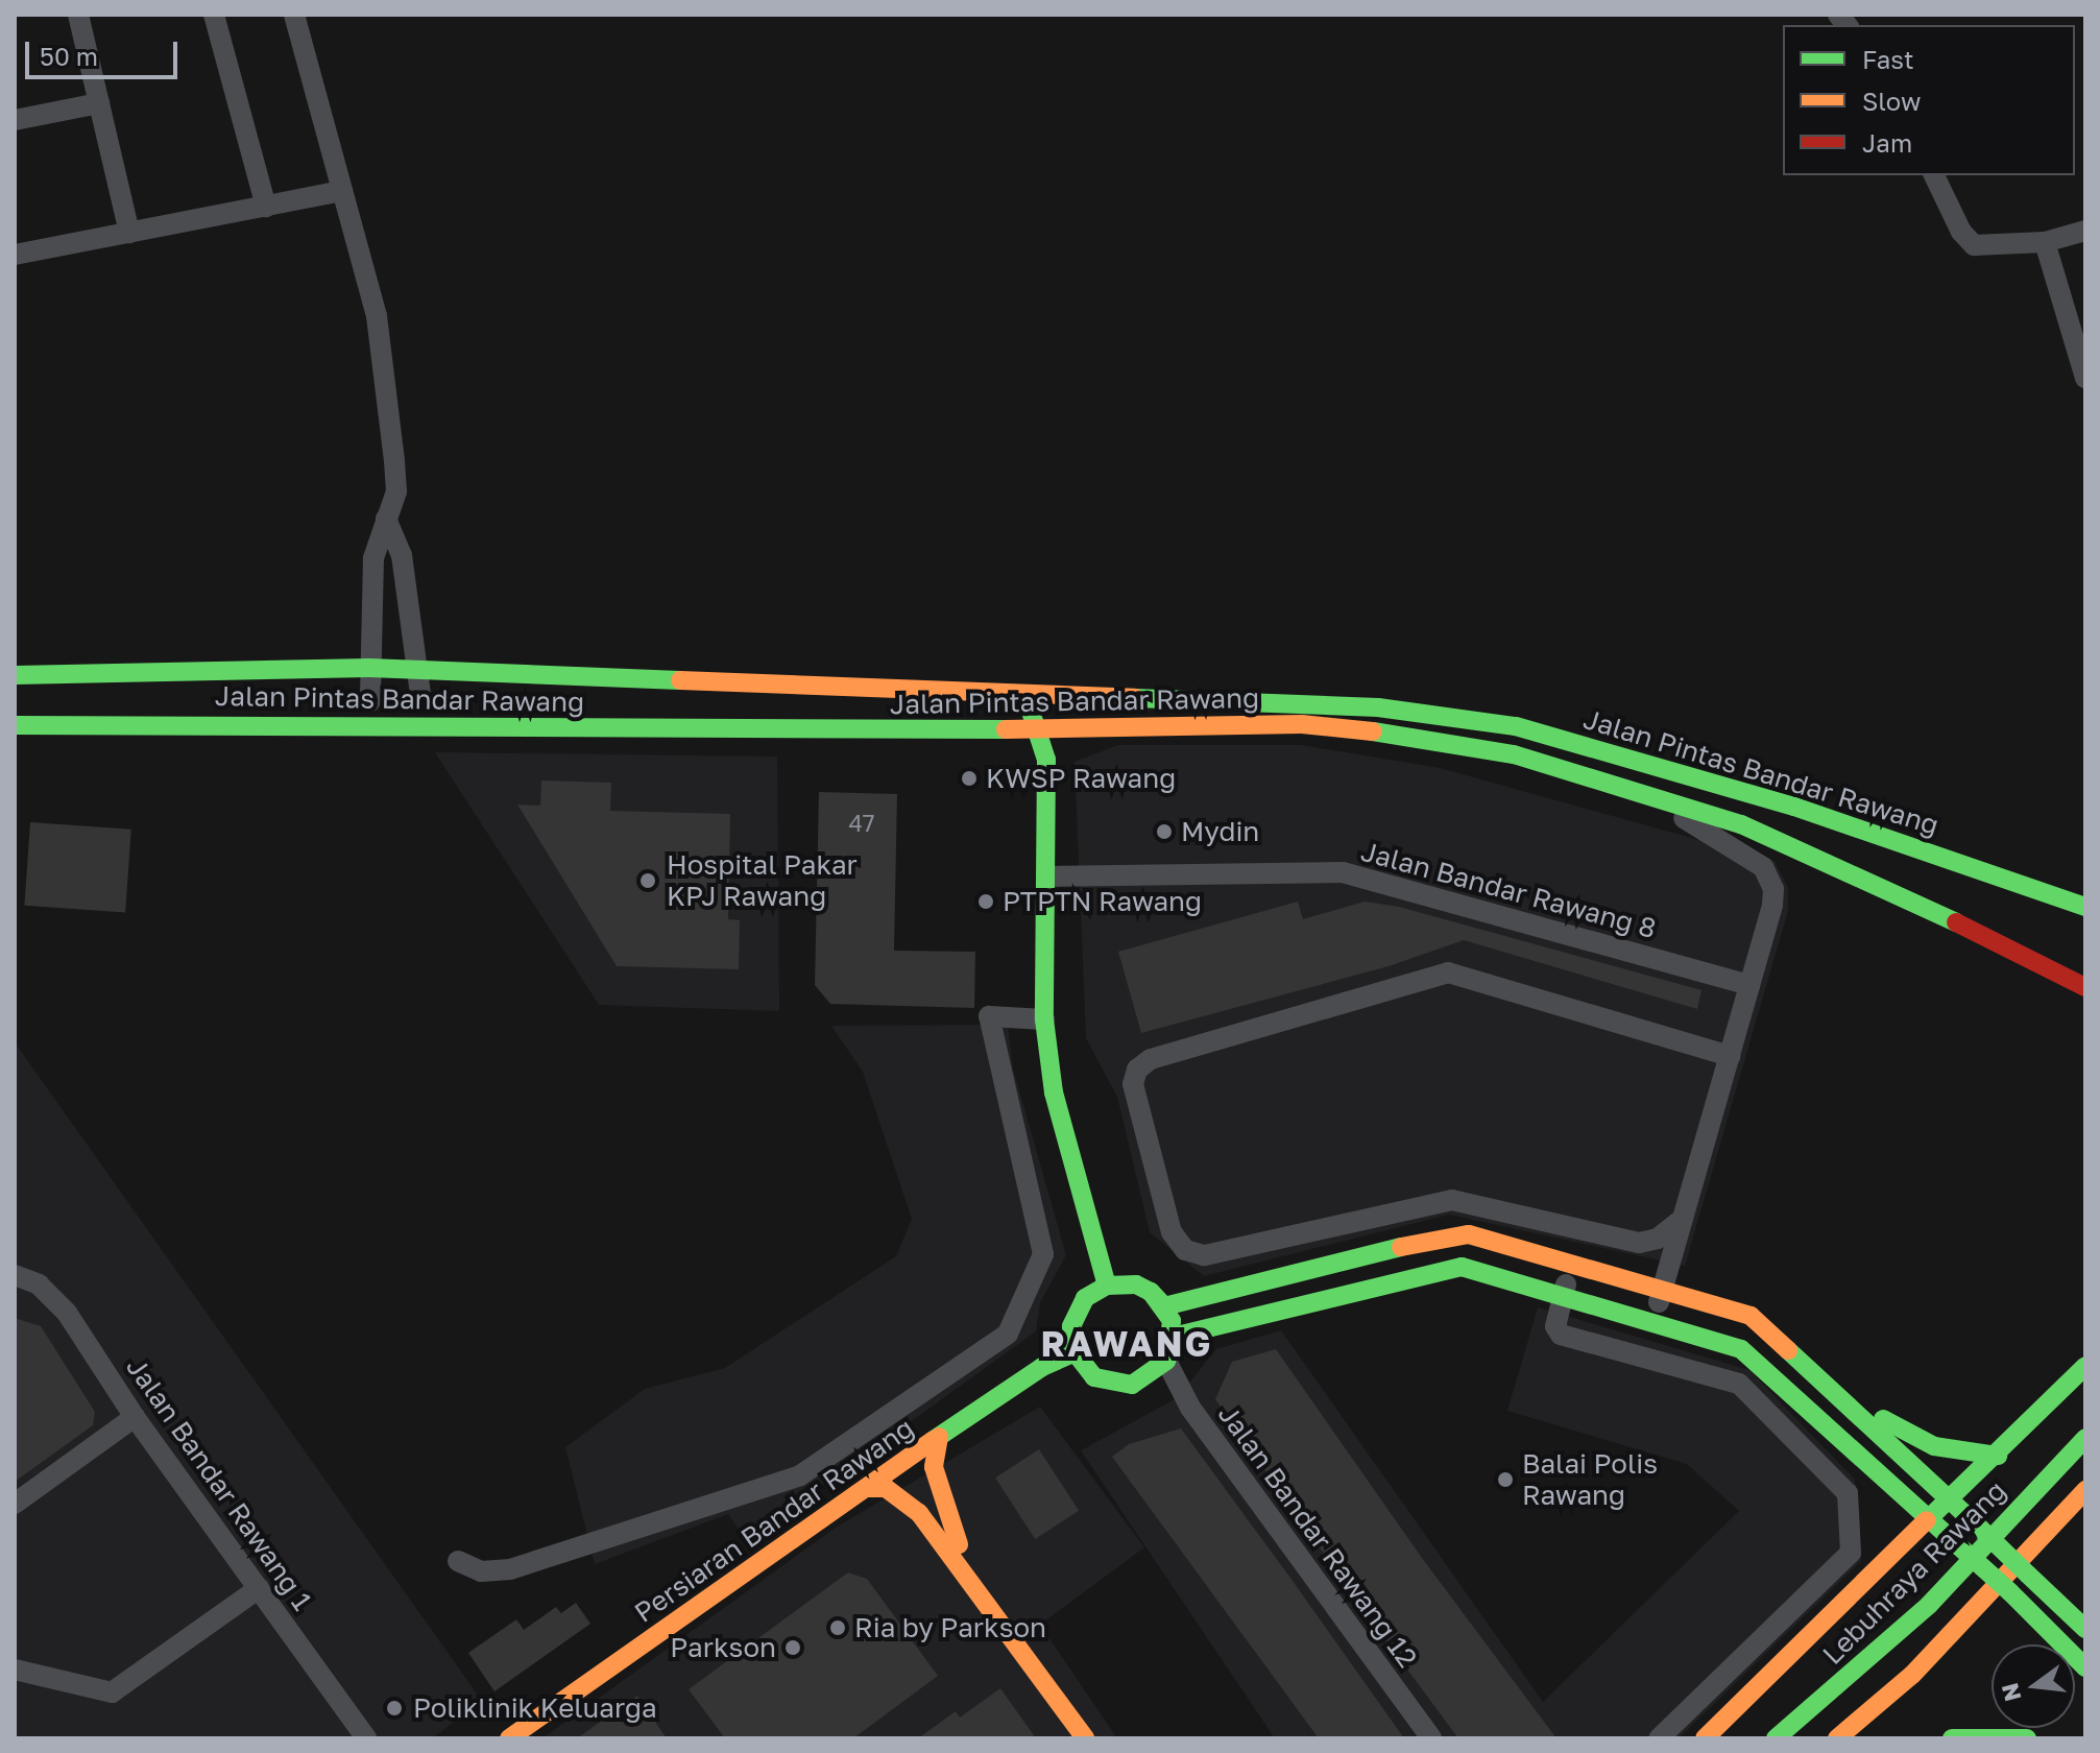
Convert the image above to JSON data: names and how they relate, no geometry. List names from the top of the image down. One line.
{"streets":{"main road":["Jalan Pintas Bandar Rawang","Persiaran Bandar Rawang","Lebuhraya Rawang"],"street":["Jalan Bandar Rawang 8","Jalan Bandar Rawang 1","Jalan Bandar Rawang 12"]},"crossings":[["Persiaran Bandar Rawang","Jalan Bandar Rawang 12"]],"districts":["RAWANG"],"places":["KWSP Rawang","Mydin","Hospital Pakar KPJ Rawang","PTPTN Rawang","Balai Polis Rawang","Ria by Parkson","Parkson","Poliklinik Keluarga"],"house_numbers":["47"],"legend":["Fast","Slow","Jam"],"scale_bar":"50 m","north":"left"}
